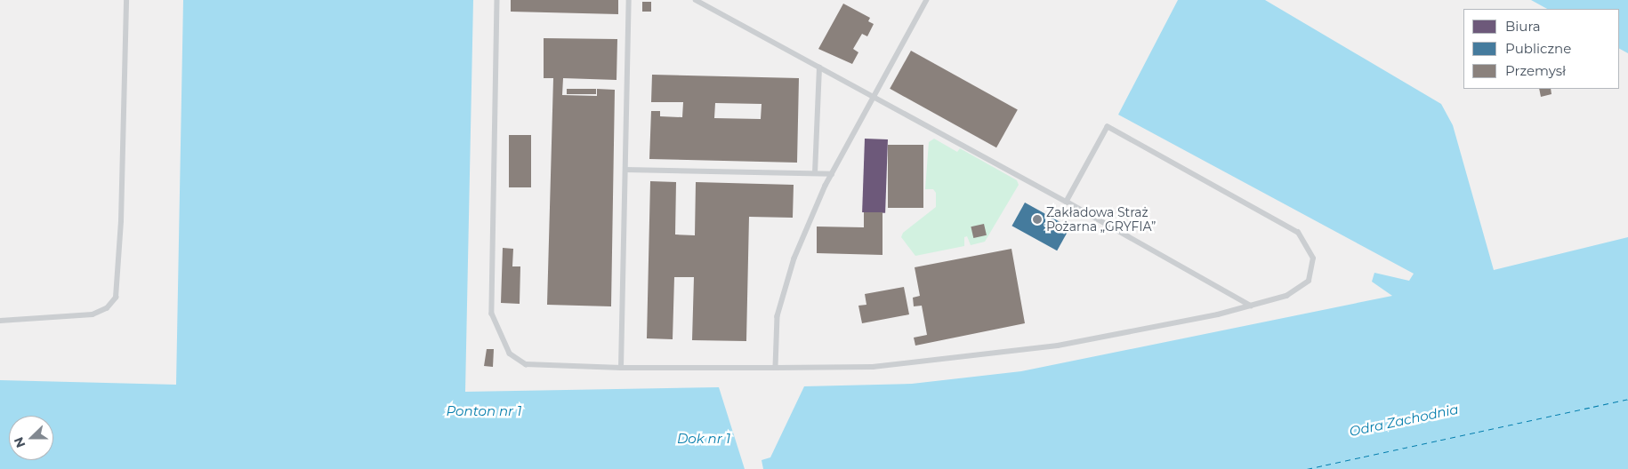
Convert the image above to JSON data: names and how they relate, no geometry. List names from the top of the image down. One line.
{"water":["Ponton nr 1","Odra Zachodnia","Dok nr 1"],"places":["Zakładowa Straż Pożarna „GRYFIA”"],"legend":["Biura","Publiczne","Przemysł"],"north":"left"}
